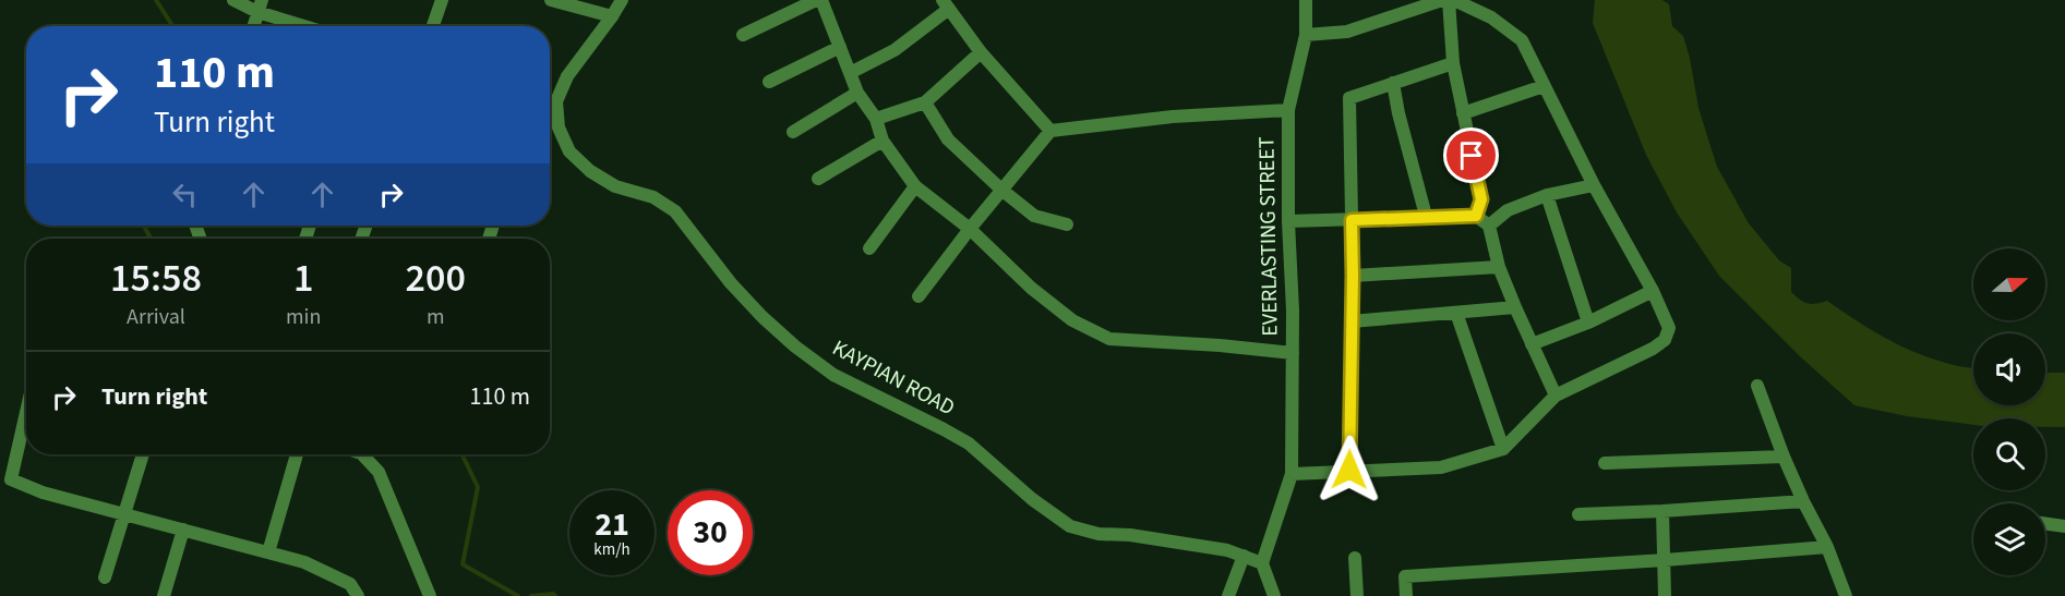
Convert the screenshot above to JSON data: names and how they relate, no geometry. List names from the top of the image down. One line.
{"streets":{"street":["EVERLASTING STREET","KAYPIAN ROAD"]},"crossings":[["EVERLASTING STREET","KAYPIAN ROAD"]],"north":"right","page":{"turn":["110 m","Turn right"],"eta":["15:58","Arrival","1","min","200","m"],"list":[{"name":"Turn right","value":"110 m"}],"speed":"21 km/h","limit":"30"}}
